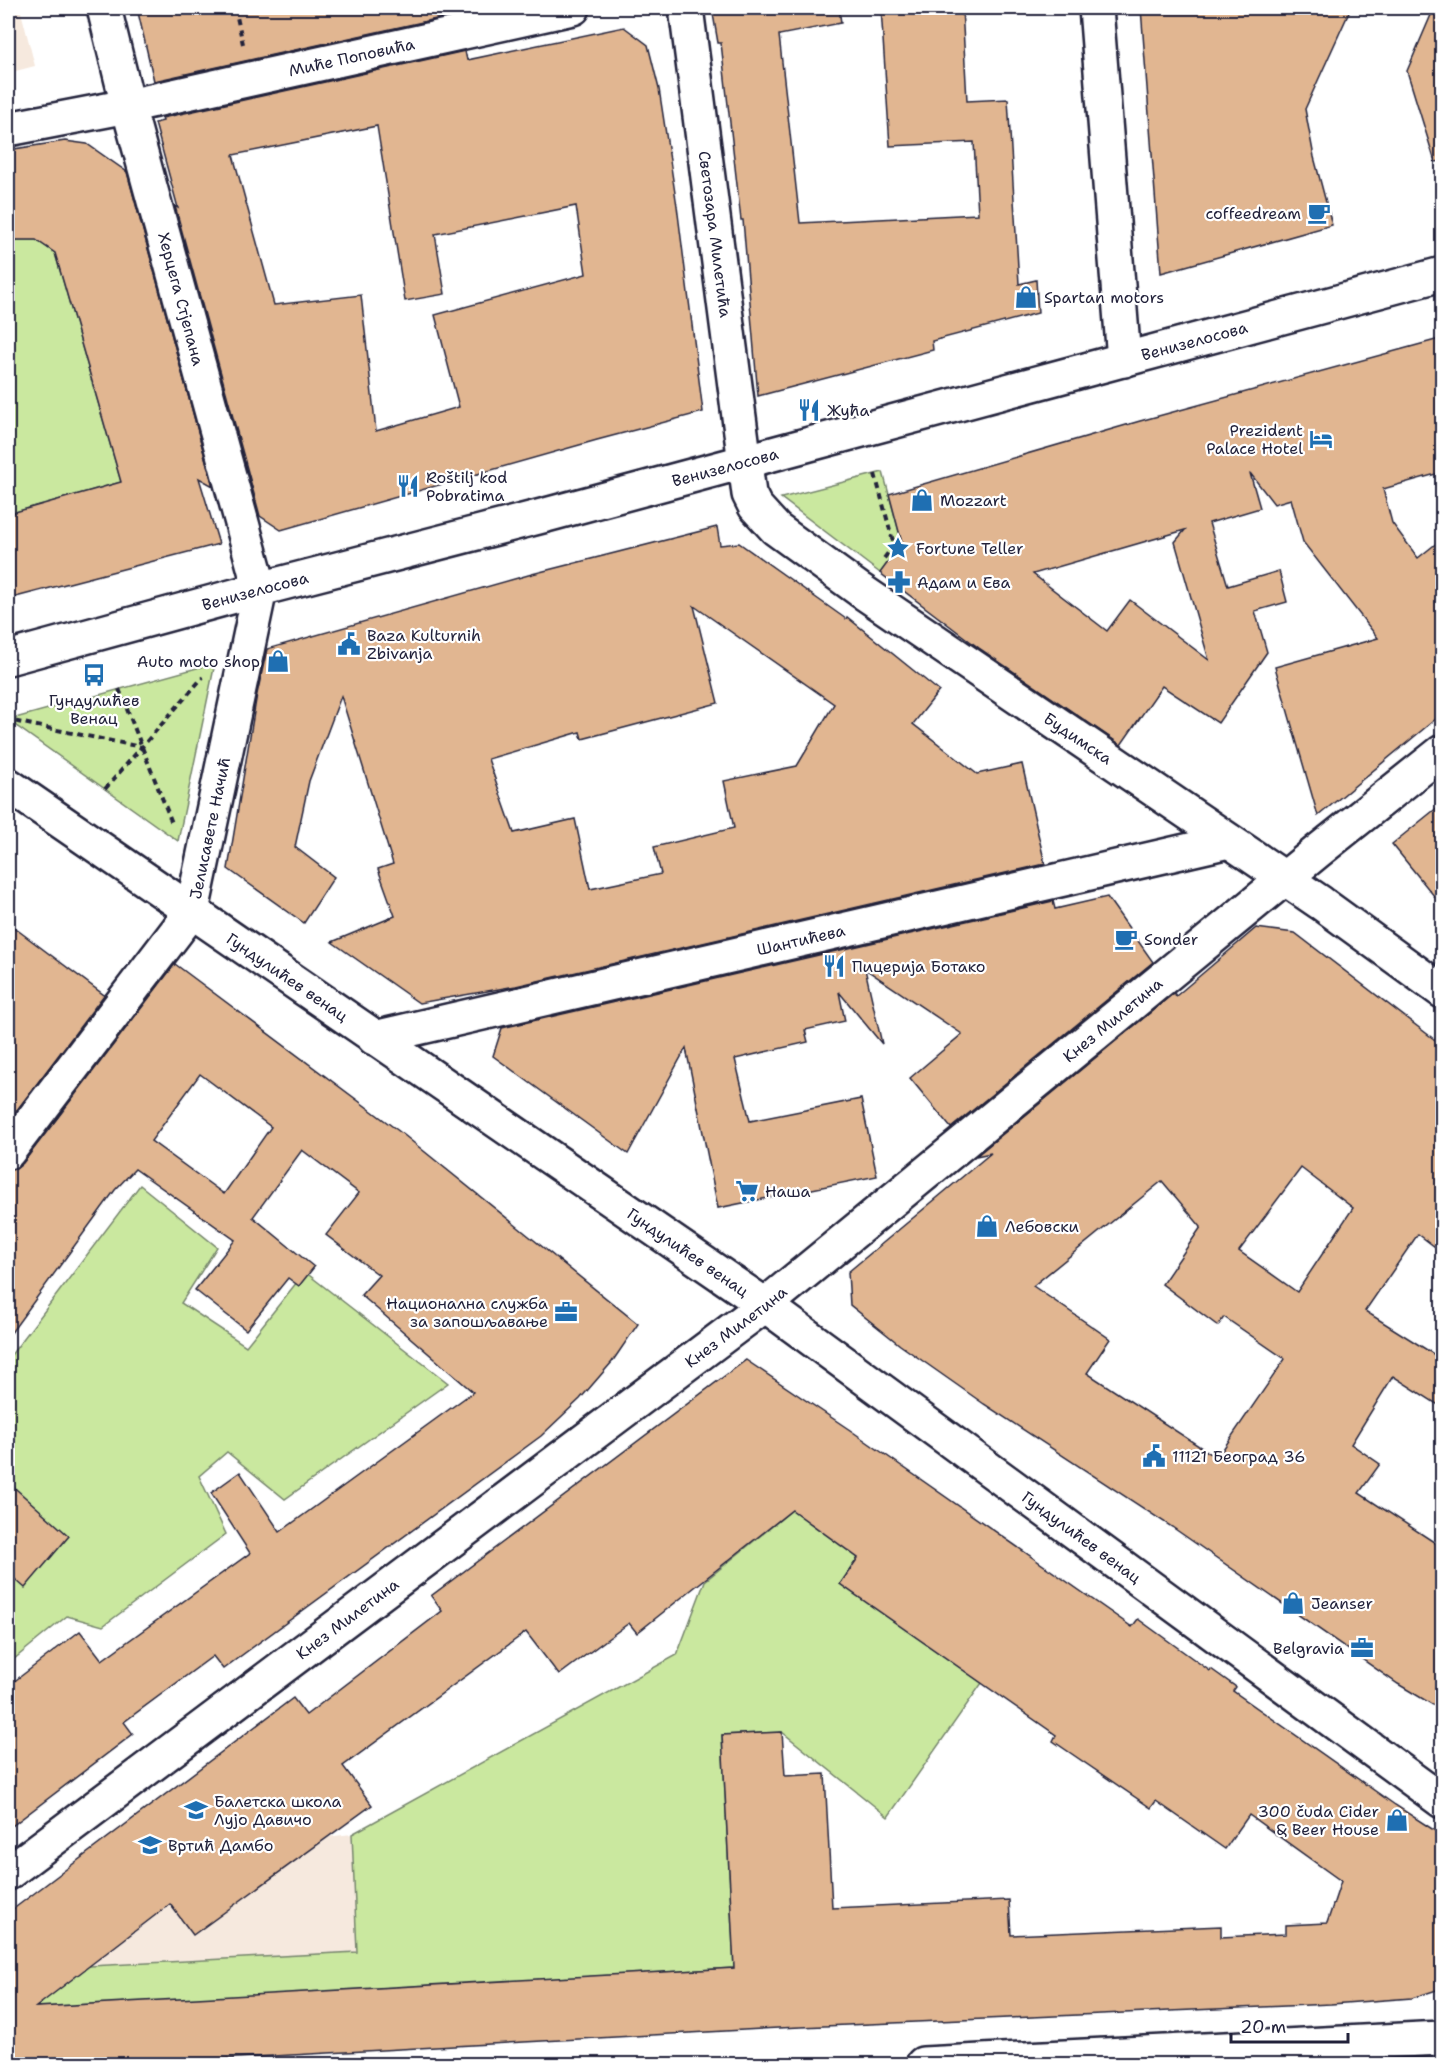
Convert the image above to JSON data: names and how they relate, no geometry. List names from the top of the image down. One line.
{"streets":{"street":["Миће Поповића","Светозара Милетића","Херцега Стјепана","Венизелосова","Будимска","Јелисавете Начић","Шантићева","Гундулићев венац","Кнез Милетина"]},"crossings":[["Миће Поповића","Херцега Стјепана"],["Светозара Милетића","Венизелосова"],["Светозара Милетића","Будимска"],["Херцега Стјепана","Венизелосова"],["Херцега Стјепана","Јелисавете Начић"],["Венизелосова","Будимска"],["Венизелосова","Јелисавете Начић"],["Будимска","Шантићева"],["Будимска","Кнез Милетина"],["Јелисавете Начић","Гундулићев венац"],["Шантићева","Гундулићев венац"],["Гундулићев венац","Кнез Милетина"]],"places":{"cafe":["coffeedream","Sonder"],"shop":["Spartan motors","Mozzart","Auto moto shop","Лебовски","Jeanser","300 čuda Cider & Beer House"],"restaurant":["Жућа","Roštilj kod Pobratima","Пицерија Ботако"],"hotel":["Prezident Palace Hotel"],"place":["Fortune Teller"],"pharmacy":["Адам и Ева"],"public building":["Baza Kulturnih Zbivanja","11121 Београд 36"],"bus stop":["Гундулићев Венац"],"supermarket":["Наша"],"office":["Национална служба за запошљавање","Belgravia"],"school or university":["Балетска школа Лујо Давичо","Вртић Дамбо"]},"scale_bar":"20 m"}
